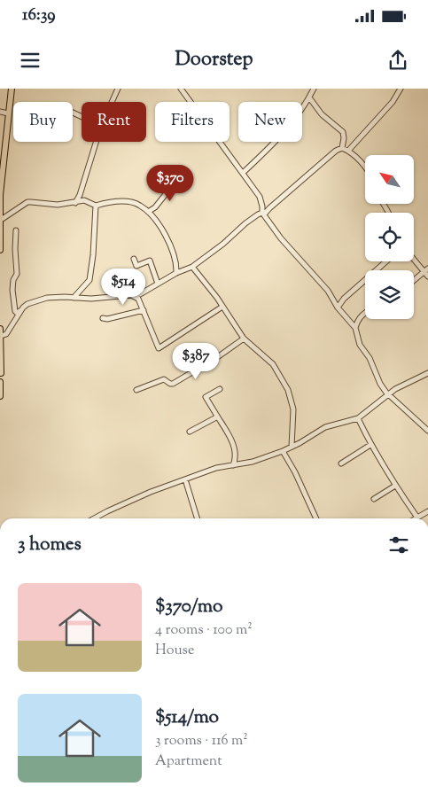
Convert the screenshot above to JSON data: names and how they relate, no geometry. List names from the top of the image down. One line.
{"north":"top left","page":{"status":"16:39","header":"Doorstep","chip":["Buy","Rent","Filters","New"],"price":["$370","$514","$387"],"heading":"3 homes","list":[{"name":"$370/mo","note":"4 rooms · 100 m² · House"},{"name":"$514/mo","note":"3 rooms · 116 m² · Apartment"}]}}
